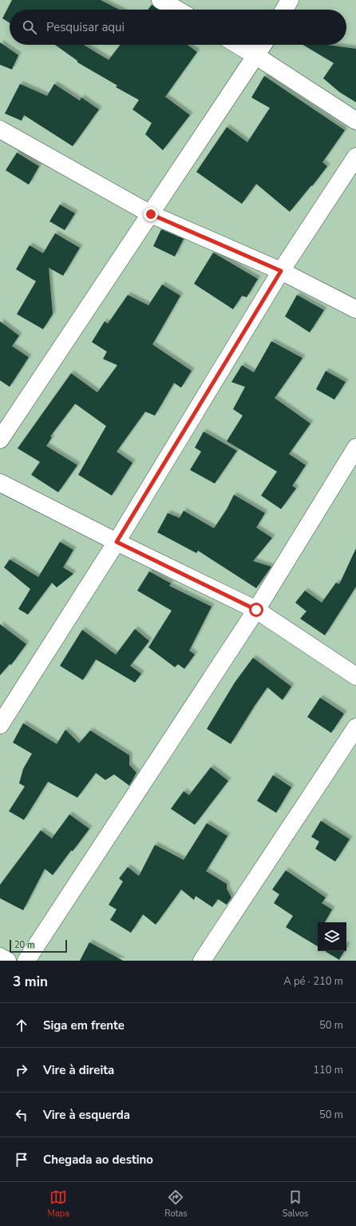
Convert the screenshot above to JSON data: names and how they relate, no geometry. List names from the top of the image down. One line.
{"scale_bar":"20 m","page":{"search":"Pesquisar aqui","scale":"20 m","heading":["3 min","A pé · 210 m"],"list":[["Siga em frente","50 m"],["Vire à direita","110 m"],["Vire à esquerda","50 m"],"Chegada ao destino"],"nav":["Mapa","Rotas","Salvos"]}}
